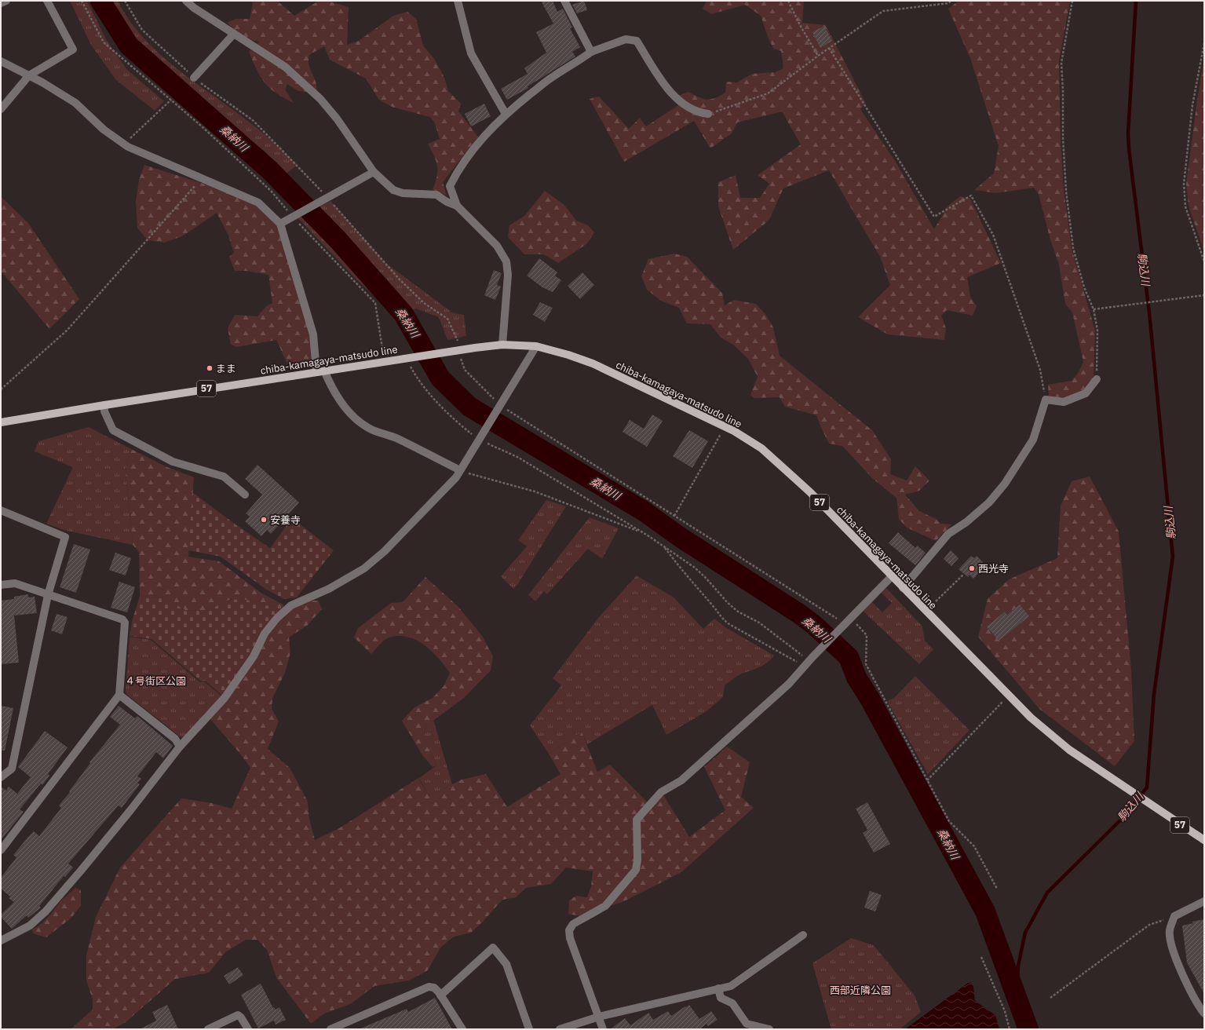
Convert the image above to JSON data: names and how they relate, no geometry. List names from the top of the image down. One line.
{"streets":{"main road":["chiba-kamagaya-matsudo line","57"]},"water":["桑納川","駒込川"],"parks":["４号街区公園","西部近隣公園"],"places":["まま","安養寺","西光寺"]}
